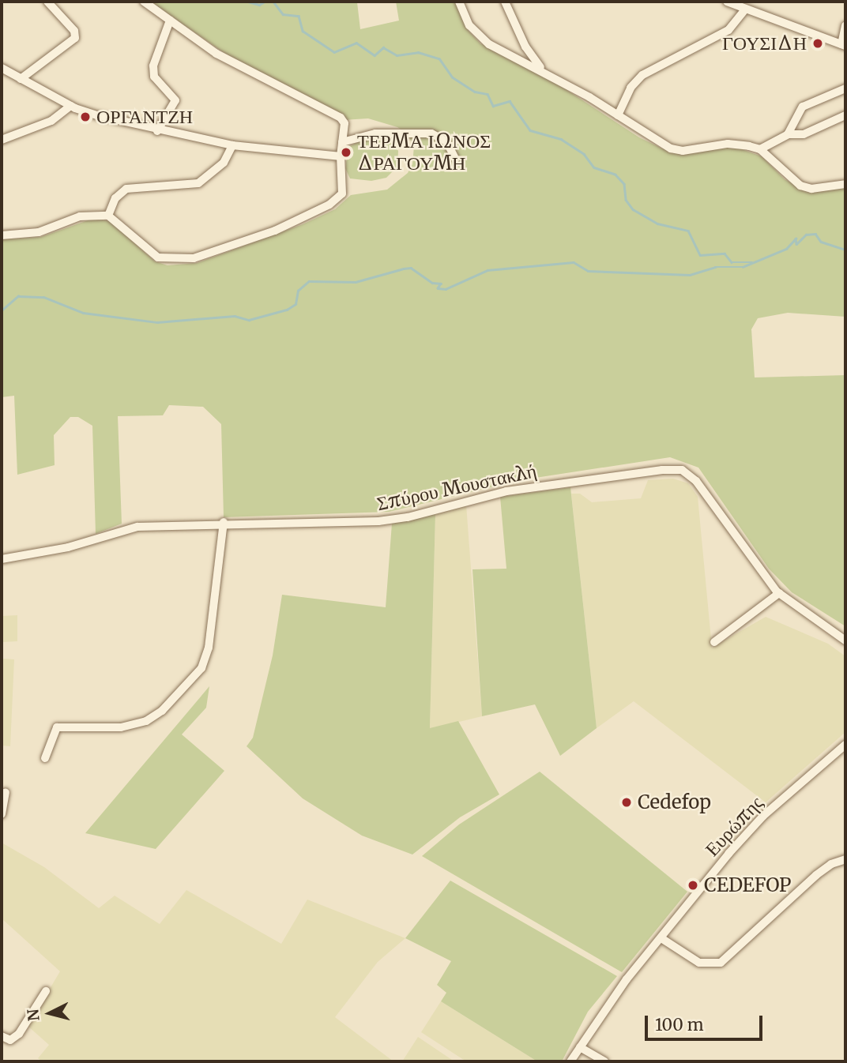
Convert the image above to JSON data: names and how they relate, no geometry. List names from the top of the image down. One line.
{"streets":{"street":["Σπύρου Μουστακλή","Ευρώπης"]},"places":["ΓΟΥΣΙΔΗ","ΟΡΓΑΝΤΖΗ","ΤΕΡΜΑ ΙΩΝΟΣ ΔΡΑΓΟΥΜΗ","Cedefop","CEDEFOP"],"scale_bar":"100 m","north":"left"}
